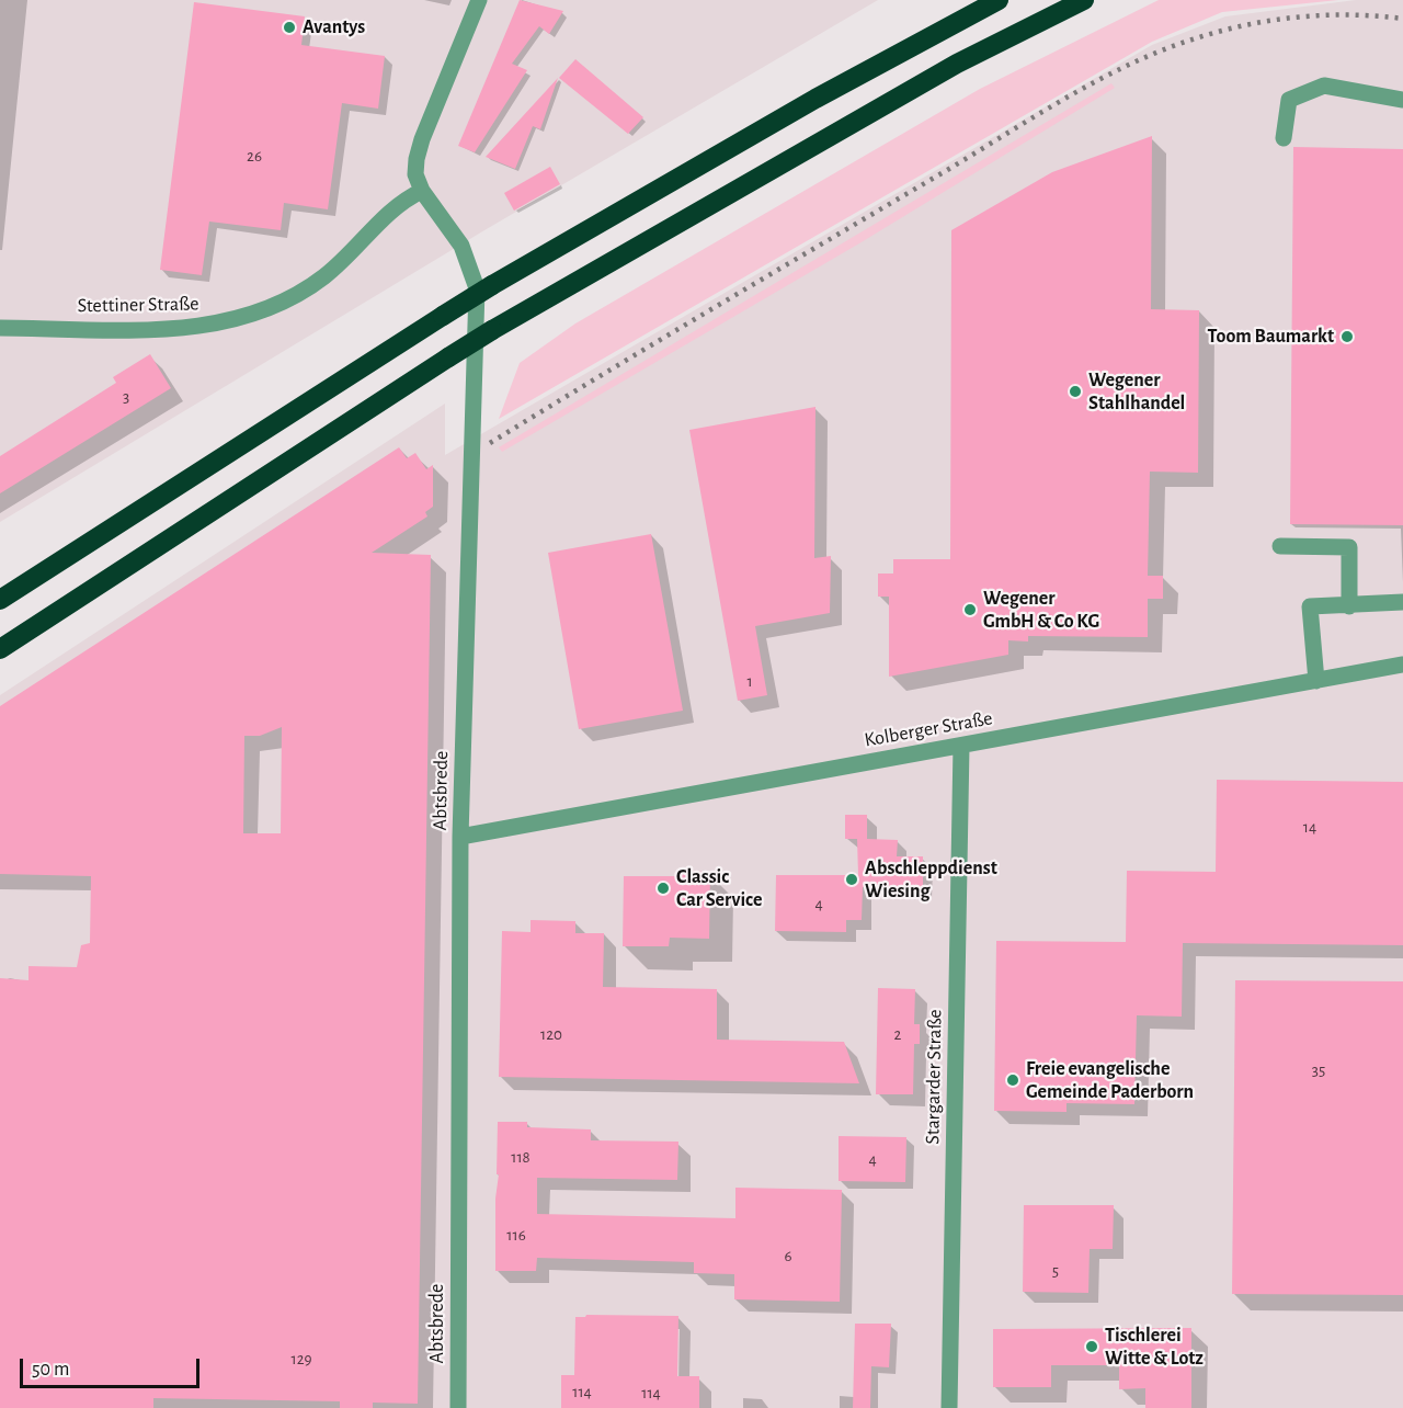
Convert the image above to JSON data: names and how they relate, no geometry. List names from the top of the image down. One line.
{"streets":{"street":["Stettiner Straße","Kolberger Straße","Abtsbrede","Stargarder Straße"]},"crossings":[["Stettiner Straße","Abtsbrede"],["Kolberger Straße","Abtsbrede"],["Kolberger Straße","Stargarder Straße"]],"places":["Avantys","Toom Baumarkt","Wegener Stahlhandel","Wegener GmbH & Co KG","Abschleppdienst Wiesing","Classic Car Service","Freie evangelische Gemeinde Paderborn","Tischlerei Witte & Lotz"],"house_numbers":["26","3","1","14","4","120","2","35","118","4","116","6","5","129","114","114"],"scale_bar":"50 m"}
